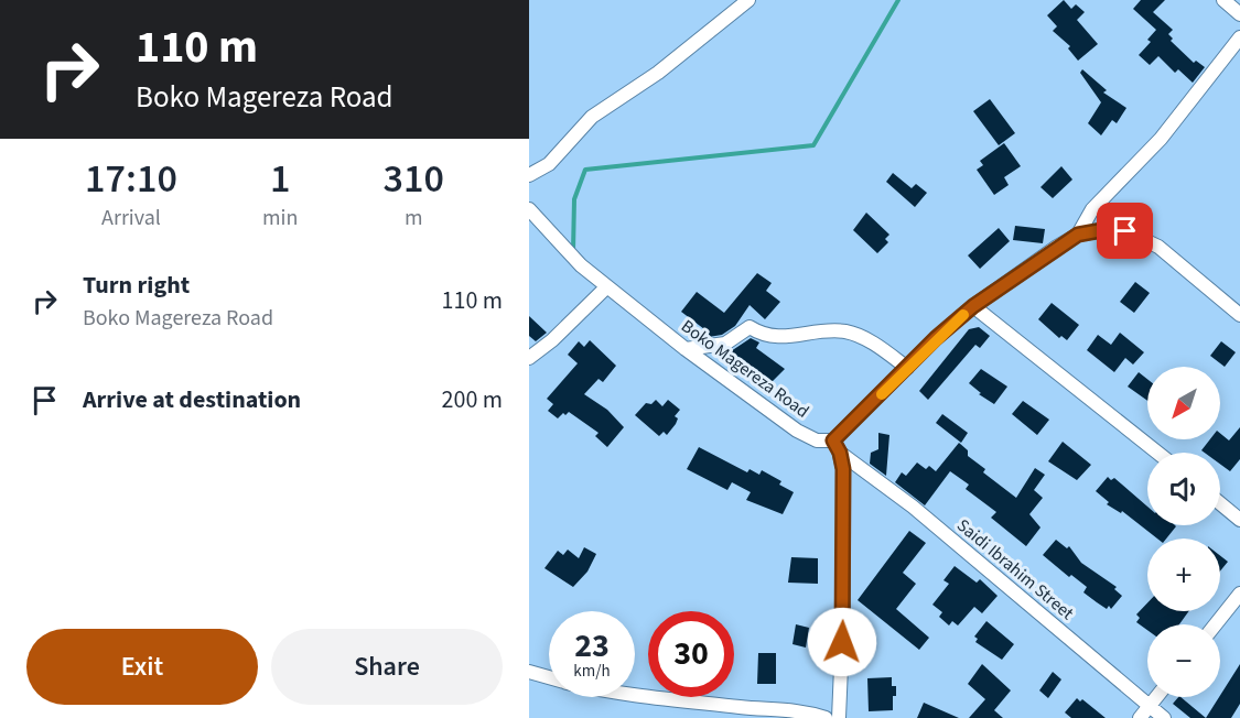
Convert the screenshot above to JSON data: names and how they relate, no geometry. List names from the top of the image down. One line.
{"streets":{"street":["Boko Magereza Road","Saidi Ibrahim Street"]},"crossings":[["Boko Magereza Road","Saidi Ibrahim Street"]],"north":"bottom left","page":{"turn":["110 m","Boko Magereza Road"],"eta":["17:10","Arrival","1","min","310","m"],"list":[{"name":"Turn right","note":"Boko Magereza Road","value":"110 m"},{"name":"Arrive at destination","value":"200 m"}],"map_buttons":["+","−"],"speed":"23 km/h","limit":"30","buttons":["Exit","Share"]}}
